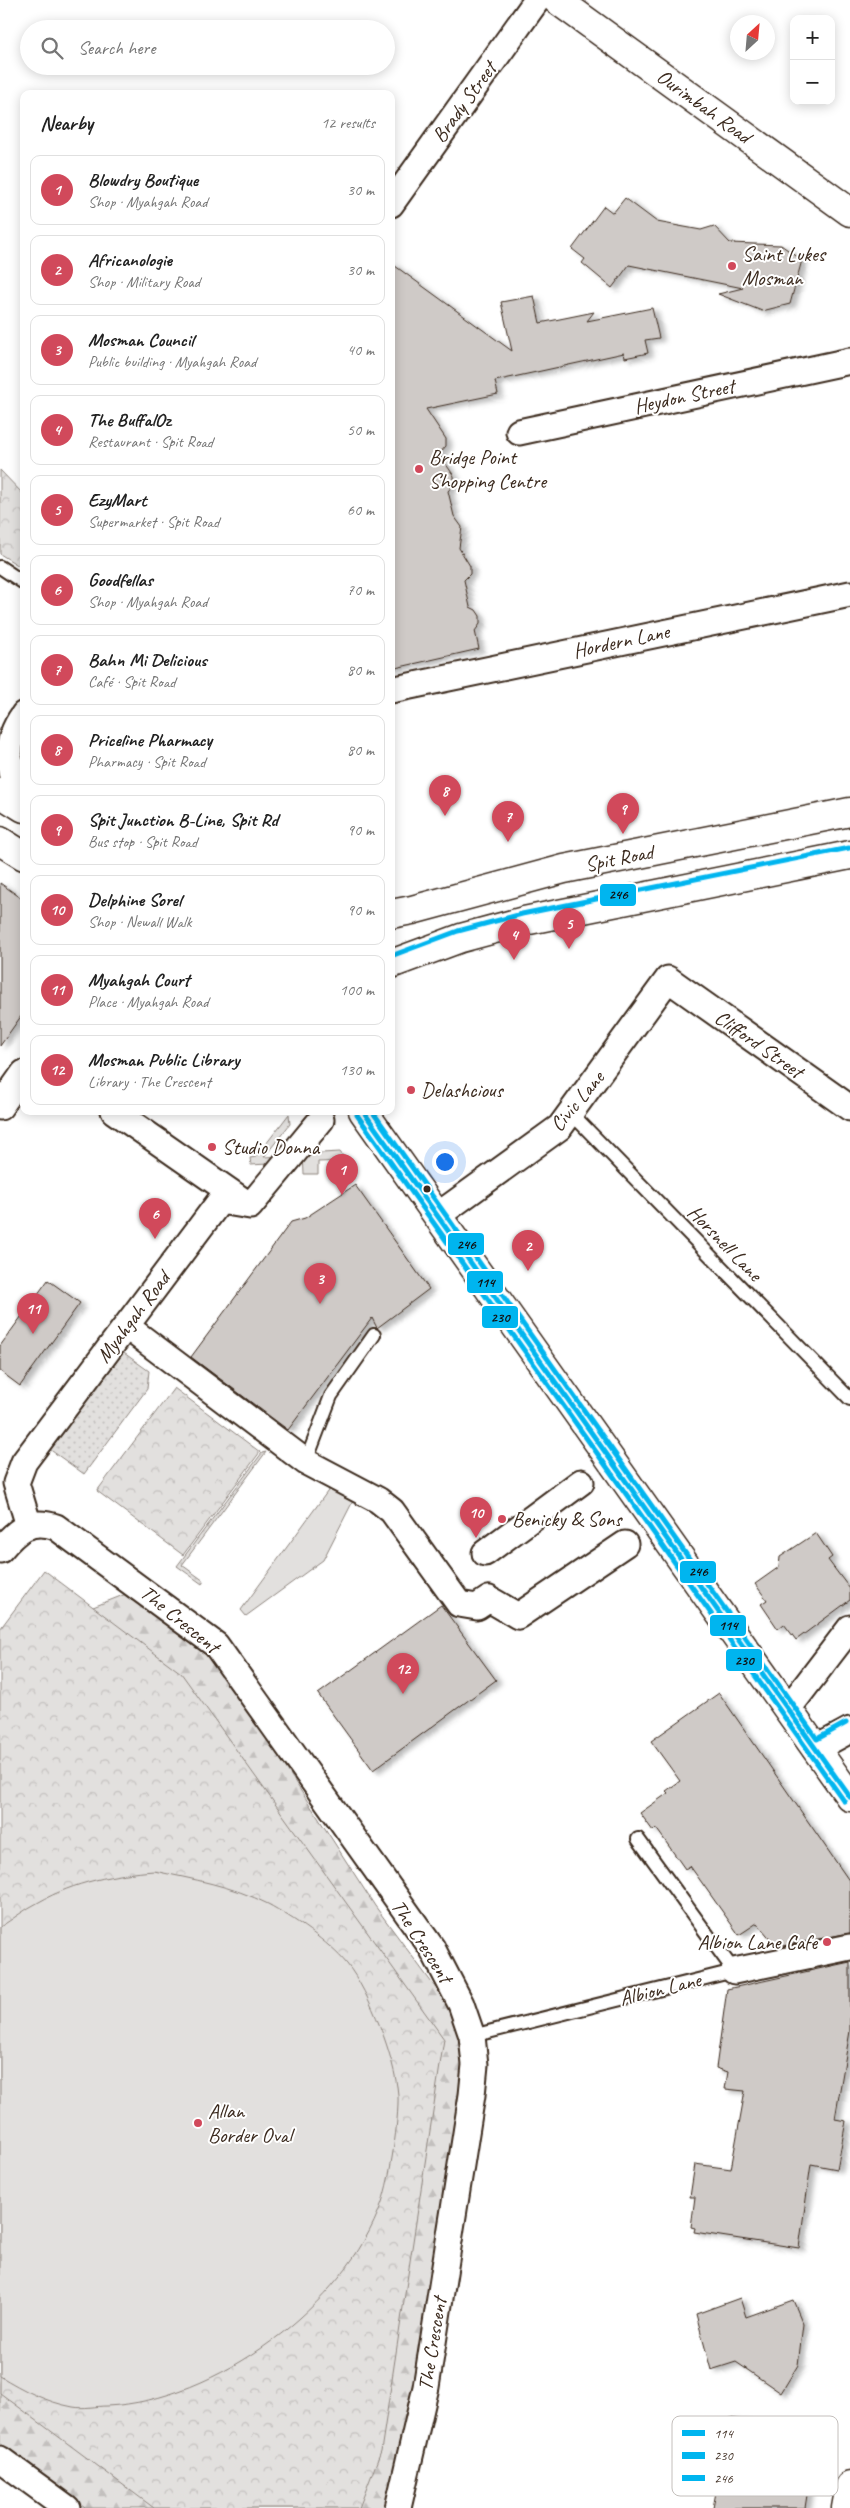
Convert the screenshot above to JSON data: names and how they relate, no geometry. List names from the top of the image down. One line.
{"streets":{"main road":["Ourimbah Road","Spit Road"],"street":["Brady Street","Heydon Street","Hordern Lane","Clifford Street","Civic Lane","Myahgah Road","The Crescent","Albion Lane"],"lane":["Horsnell Lane"]},"crossings":[["Clifford Street","Civic Lane"],["Civic Lane","Horsnell Lane"],["Myahgah Road","The Crescent"],["The Crescent","Albion Lane"]],"places":["Saint Lukes Mosman","Bridge Point Shopping Centre","Delashcious","Studio Donna","Benicky & Sons","Albion Lane Cafe","Allan Border Oval"],"lines":["transit line 246","transit line 114","transit line 230"],"legend":["114","230","246"],"north":"top right","page":{"map_buttons":["+","−"],"search":"Search here","heading":["Nearby","12 results"],"list":[{"mark":"1","name":"Blowdry Boutique","note":"Shop · Myahgah Road","value":"30 m"},{"mark":"2","name":"Africanologie","note":"Shop · Military Road","value":"30 m"},{"mark":"3","name":"Mosman Council","note":"Public building · Myahgah Road","value":"40 m"},{"mark":"4","name":"The BuffalOz","note":"Restaurant · Spit Road","value":"50 m"},{"mark":"5","name":"EzyMart","note":"Supermarket · Spit Road","value":"60 m"},{"mark":"6","name":"Goodfellas","note":"Shop · Myahgah Road","value":"70 m"},{"mark":"7","name":"Bahn Mi Delicious","note":"Café · Spit Road","value":"80 m"},{"mark":"8","name":"Priceline Pharmacy","note":"Pharmacy · Spit Road","value":"80 m"},{"mark":"9","name":"Spit Junction B-Line, Spit Rd","note":"Bus stop · Spit Road","value":"90 m"},{"mark":"10","name":"Delphine Sorel","note":"Shop · Newall Walk","value":"90 m"},{"mark":"11","name":"Myahgah Court","note":"Place · Myahgah Road","value":"100 m"},{"mark":"12","name":"Mosman Public Library","note":"Library · The Crescent","value":"130 m"}],"pins":["8","9","7","5","4","1","6","2","3","11","10","12"]}}
